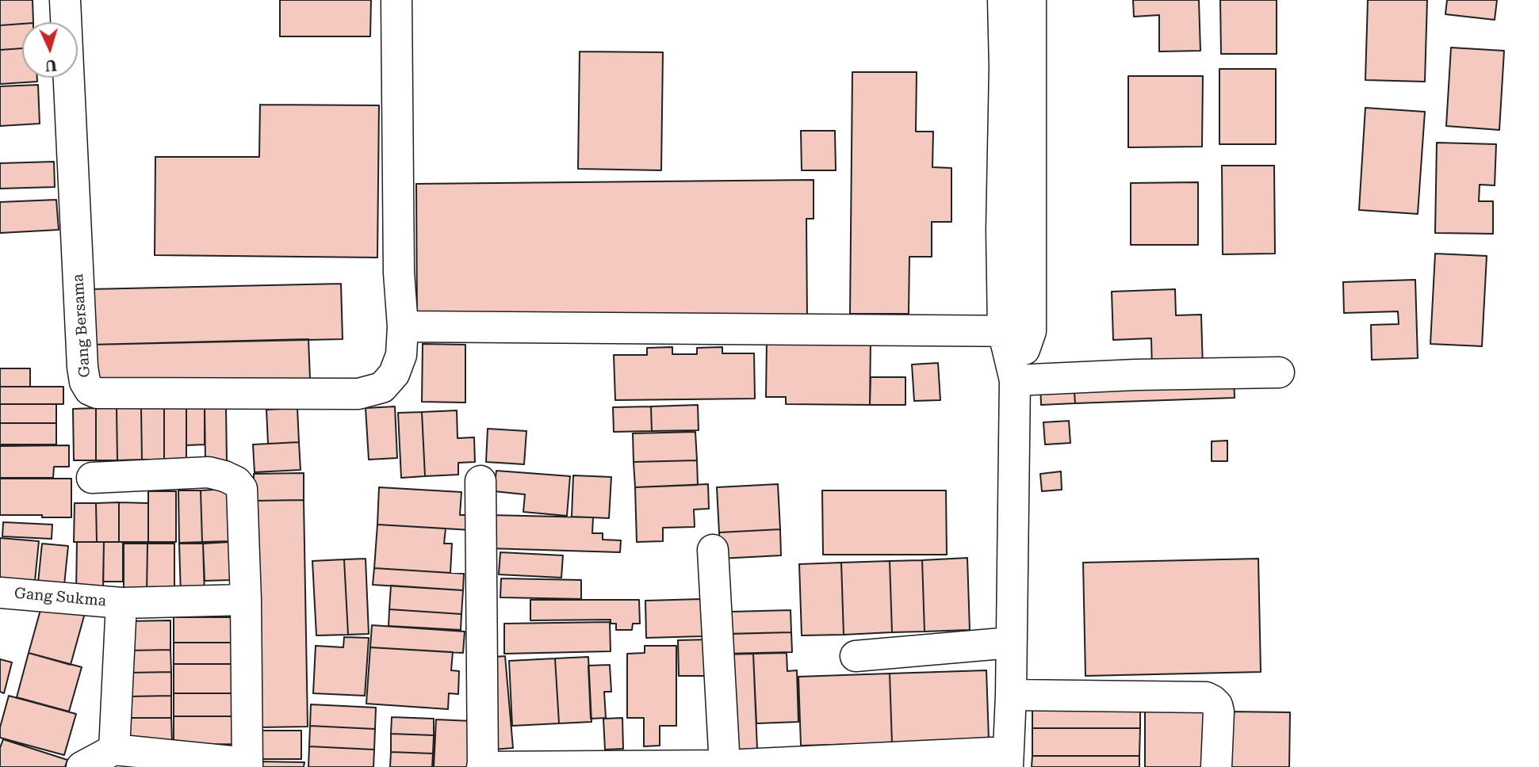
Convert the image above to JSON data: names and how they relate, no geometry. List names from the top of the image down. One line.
{"streets":{"street":["Gang Bersama","Gang Sukma"]},"north":"bottom"}
